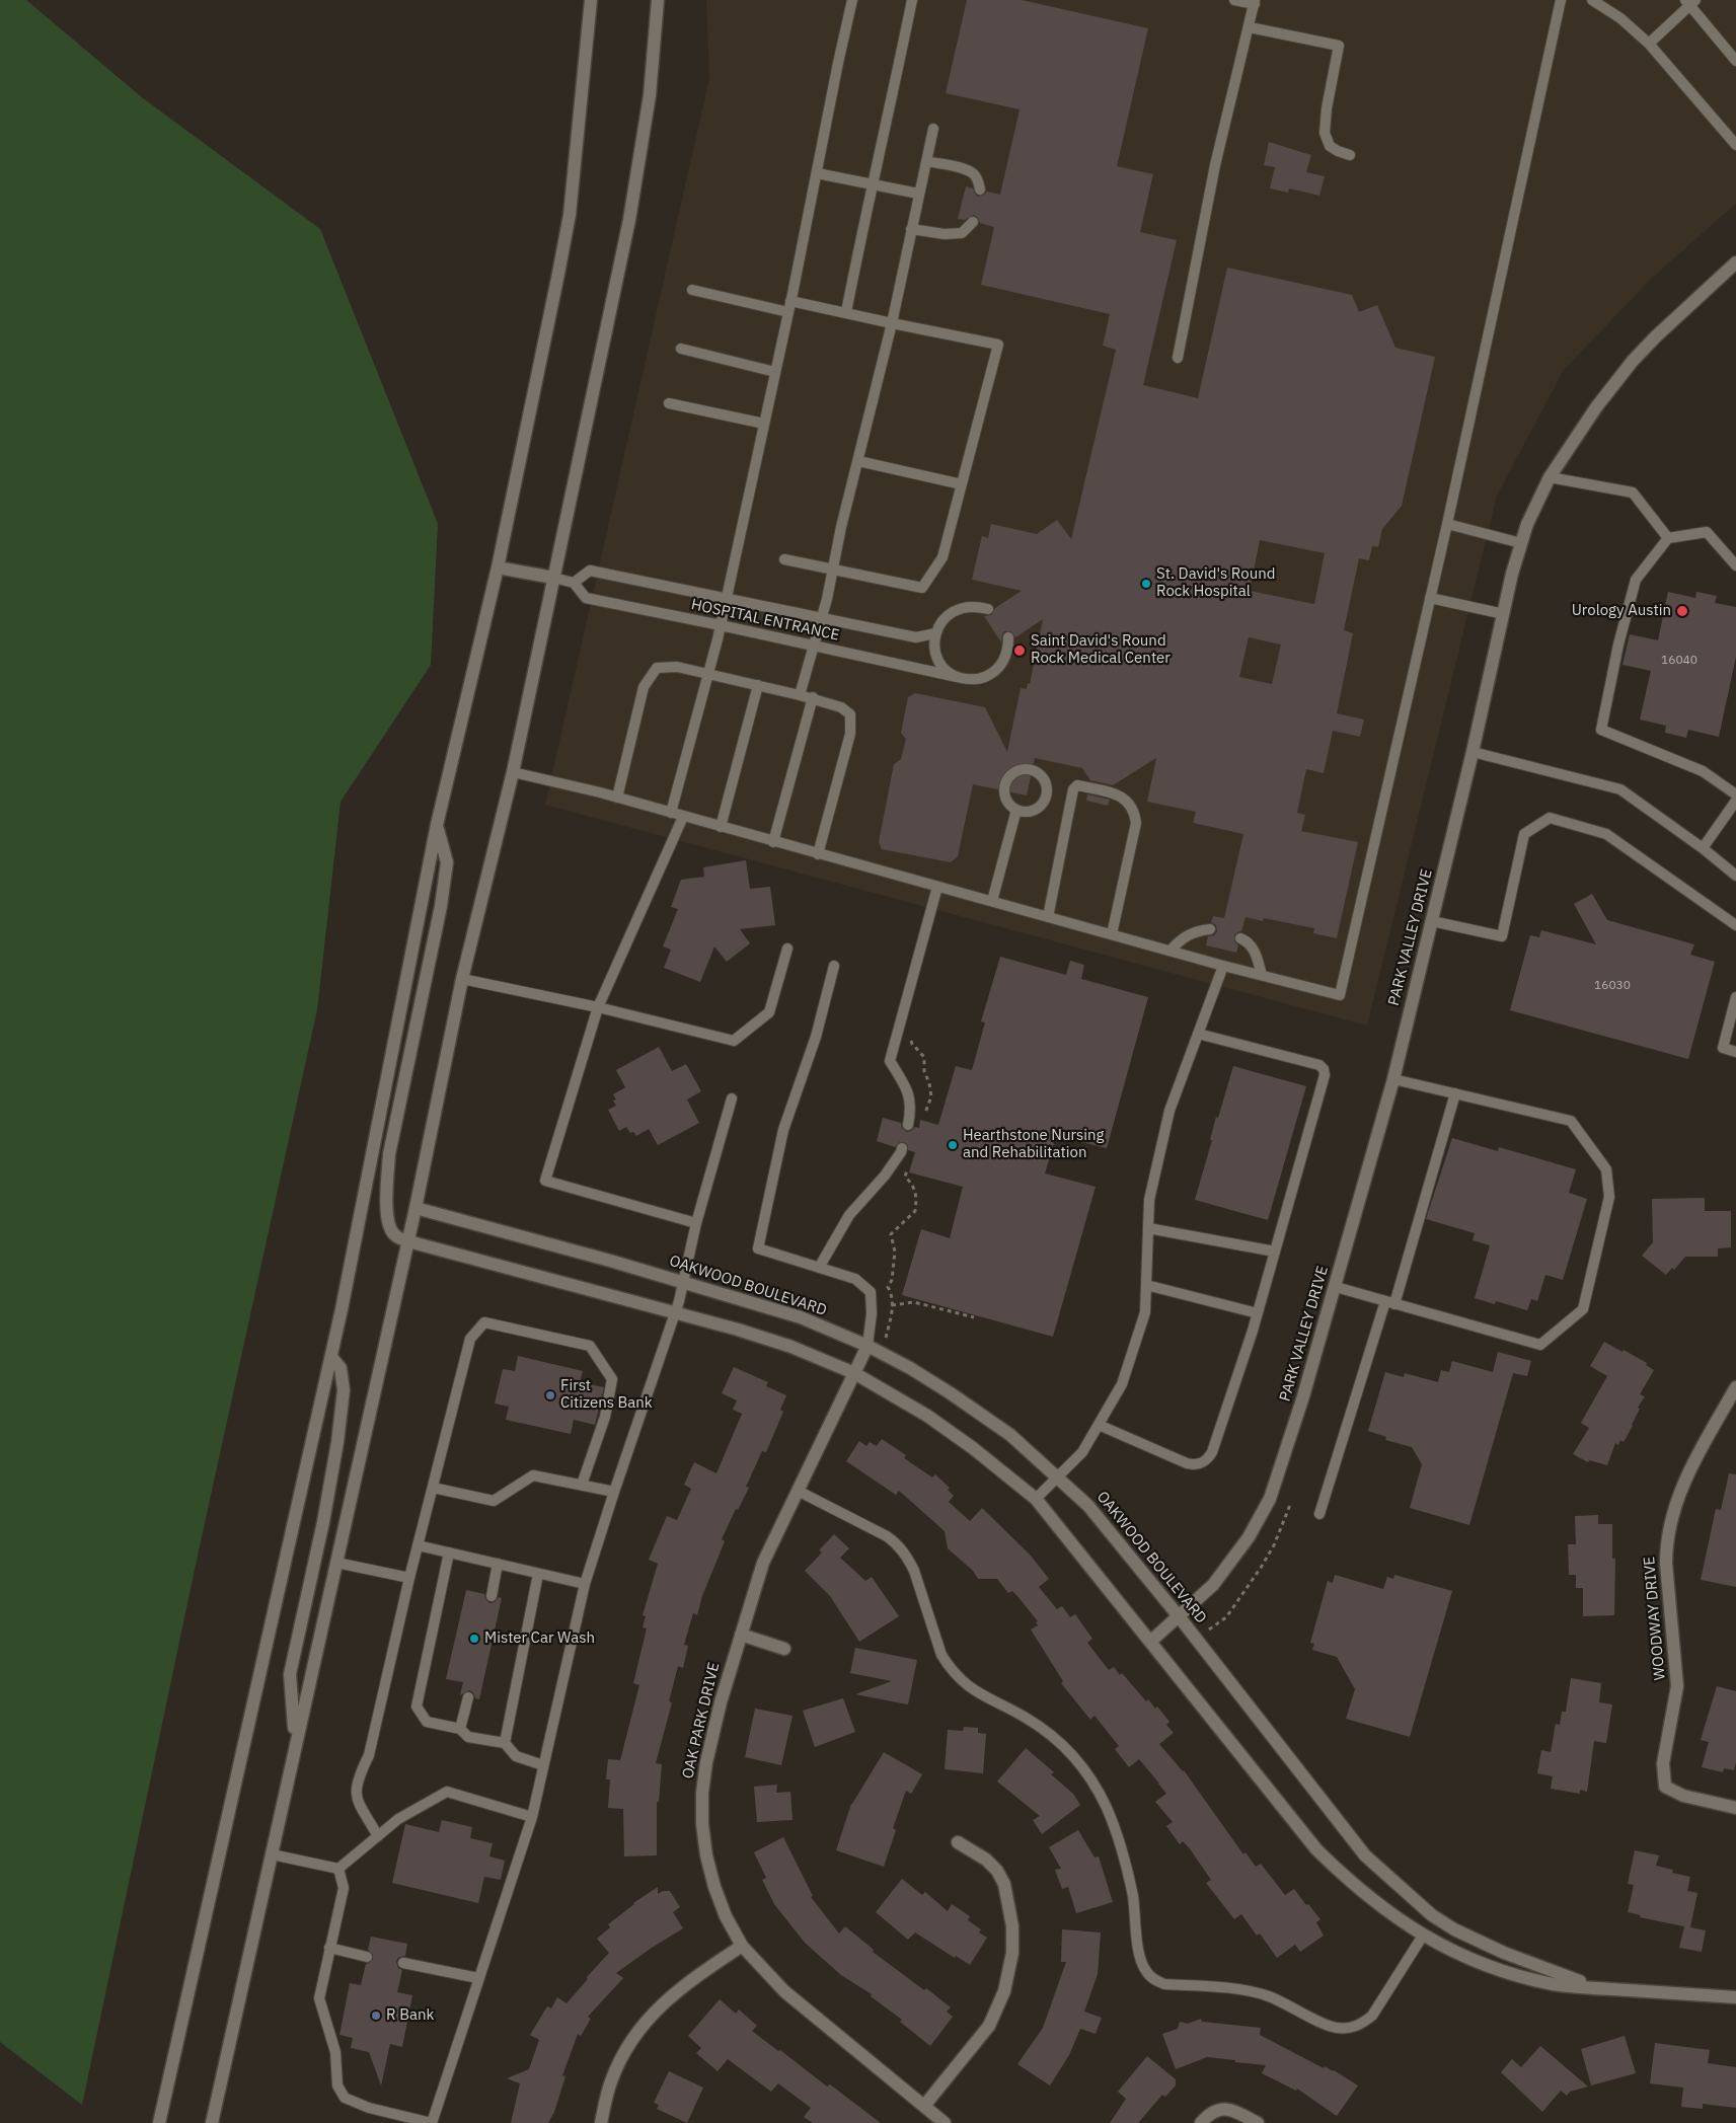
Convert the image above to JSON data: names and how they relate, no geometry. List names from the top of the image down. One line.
{"streets":{"street":["PARK VALLEY DRIVE","OAKWOOD BOULEVARD","WOODWAY DRIVE","OAK PARK DRIVE"],"lane":["HOSPITAL ENTRANCE"]},"crossings":[["PARK VALLEY DRIVE","OAKWOOD BOULEVARD"],["OAKWOOD BOULEVARD","OAK PARK DRIVE"]],"places":["St. David's Round Rock Hospital","Urology Austin","Saint David's Round Rock Medical Center","Hearthstone Nursing and Rehabilitation","First Citizens Bank","Mister Car Wash","R Bank"],"house_numbers":["16040","16030"]}
